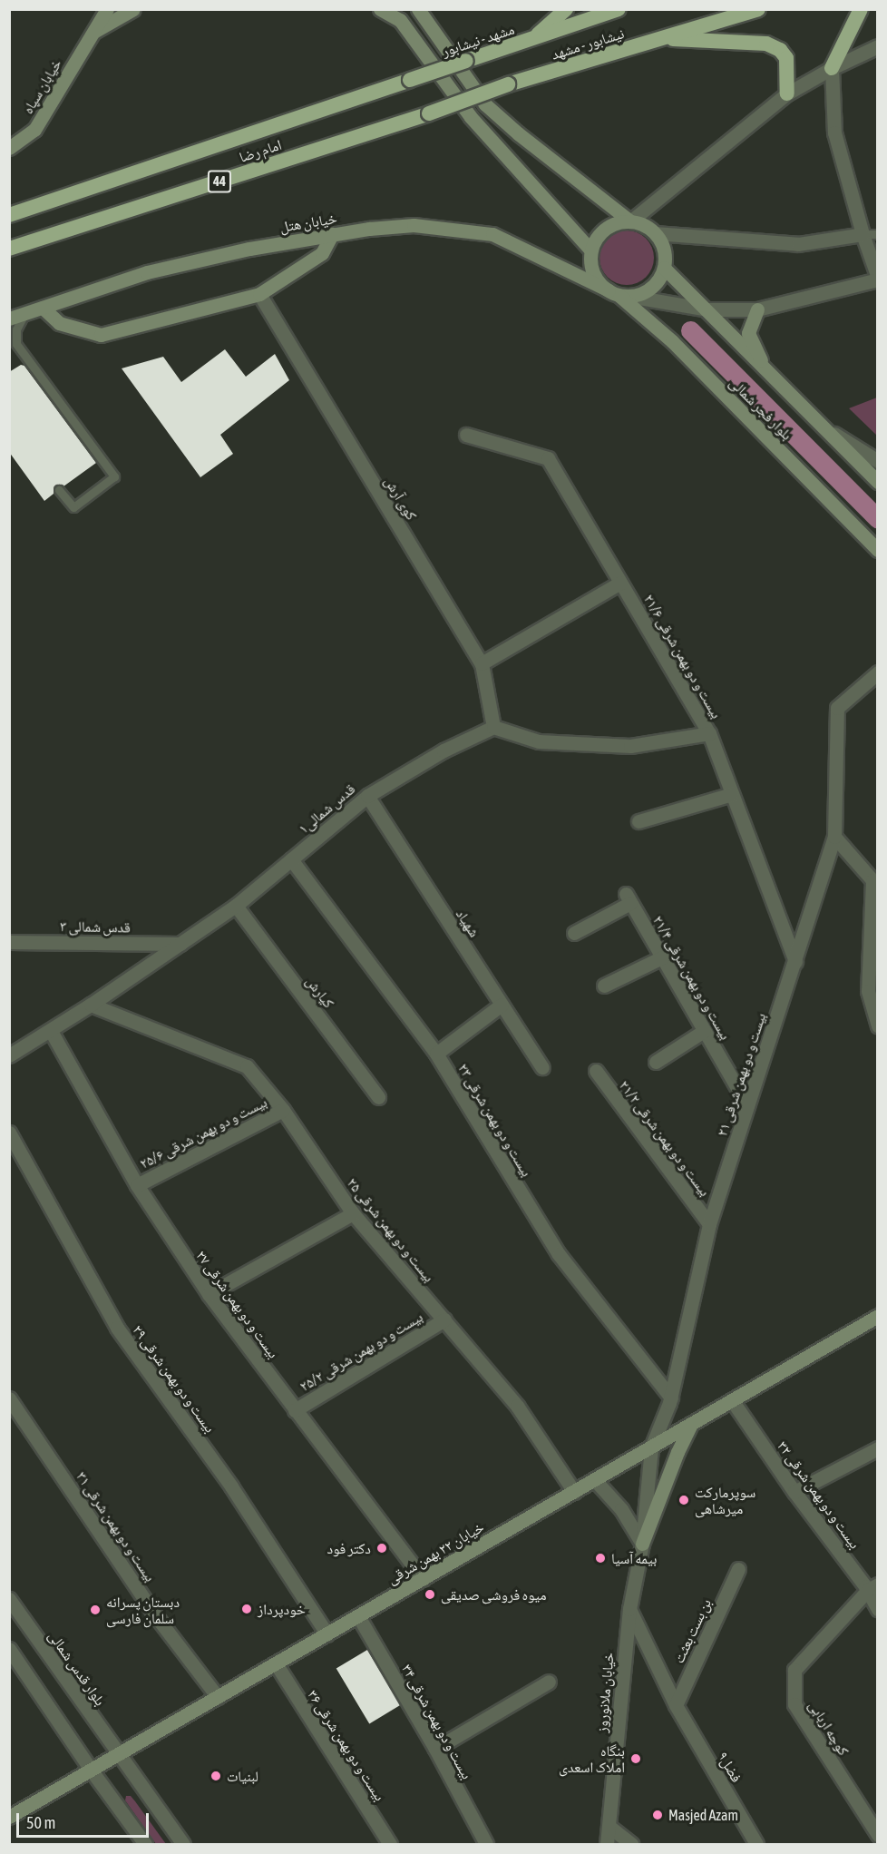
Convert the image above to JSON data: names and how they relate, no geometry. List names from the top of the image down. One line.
{"streets":{"highway":["مشهد - نیشابور","نیشابور - مشهد","امام رضا","44"],"main road":["خیابان سپاه","خیابان هتل","بلوار فجر شمالی","خیابان ۲۲ بهمن شرقی"],"street":["کوی آرش","بیست و دو بهمن شرقی ۲۱/۶","قدس شمالی۱","شهیاد","قدس شمالی ۳","بیست و دو بهمن شرقی ۲۱/۴","کیارش","بیست و دو بهمن شرقی ۲۱","بیست و دو بهمن شرقی ۲۳","بیست و دو بهمن شرقی ۲۵/۶","بیست و دو بهمن شرقی ۲۱/۲","بیست و دو بهمن شرقی ۲۵","بیست و دو بهمن شرقی ۲۷","بیست و دو بهمن شرقی ۲۵/۲","بیست و دو بهمن شرقی ۲۹","بیست و دو بهمن شرقی ۳۲","بیست و دو بهمن شرقی ۳۱","بن بست بعثت","بلوار قدس شمالی","خیابان ملانوروز","بیست و دو بهمن شرقی ۳۴","کوچه اربابی","بیست و دو بهمن شرقی ۳۶","فضل۹"]},"crossings":[["مشهد - نیشابور","امام رضا"],["نیشابور - مشهد","امام رضا"],["خیابان هتل","بلوار فجر شمالی"],["کوی آرش","قدس شمالی۱"],["بیست و دو بهمن شرقی ۲۱/۶","بیست و دو بهمن شرقی ۲۱"],["قدس شمالی۱","شهیاد"],["قدس شمالی۱","قدس شمالی ۳"],["قدس شمالی۱","کیارش"],["قدس شمالی۱","بیست و دو بهمن شرقی ۲۳"],["قدس شمالی۱","بیست و دو بهمن شرقی ۲۵"],["قدس شمالی۱","بیست و دو بهمن شرقی ۲۷"],["بیست و دو بهمن شرقی ۲۱/۴","بیست و دو بهمن شرقی ۲۱"],["بیست و دو بهمن شرقی ۲۱","بیست و دو بهمن شرقی ۲۳"],["بیست و دو بهمن شرقی ۲۱","بیست و دو بهمن شرقی ۲۱/۲"],["بیست و دو بهمن شرقی ۲۱","خیابان ۲۲ بهمن شرقی"],["بیست و دو بهمن شرقی ۲۱","خیابان ملانوروز"],["بیست و دو بهمن شرقی ۲۵/۶","بیست و دو بهمن شرقی ۲۵"],["بیست و دو بهمن شرقی ۲۵/۶","بیست و دو بهمن شرقی ۲۷"],["بیست و دو بهمن شرقی ۲۵","بیست و دو بهمن شرقی ۲۵/۲"],["بیست و دو بهمن شرقی ۲۵","خیابان ۲۲ بهمن شرقی"],["بیست و دو بهمن شرقی ۲۷","بیست و دو بهمن شرقی ۲۵/۲"],["بیست و دو بهمن شرقی ۲۷","خیابان ۲۲ بهمن شرقی"],["بیست و دو بهمن شرقی ۲۹","خیابان ۲۲ بهمن شرقی"],["بیست و دو بهمن شرقی ۳۲","خیابان ۲۲ بهمن شرقی"],["بیست و دو بهمن شرقی ۳۲","کوچه اربابی"],["بیست و دو بهمن شرقی ۳۱","خیابان ۲۲ بهمن شرقی"],["خیابان ۲۲ بهمن شرقی","بلوار قدس شمالی"],["خیابان ۲۲ بهمن شرقی","خیابان ملانوروز"],["خیابان ۲۲ بهمن شرقی","بیست و دو بهمن شرقی ۳۴"],["خیابان ۲۲ بهمن شرقی","بیست و دو بهمن شرقی ۳۶"],["بن بست بعثت","فضل۹"],["خیابان ملانوروز","فضل۹"]],"places":["سوپرمارکت میرشاهی","دکتر فود","بیمه آسیا","میوه فروشی صدیقی","خودپرداز","دبستان پسرانه سلمان فارسی","بنگاه املاک اسعدی","لبنیات","Masjed Azam"],"scale_bar":"50 m"}
